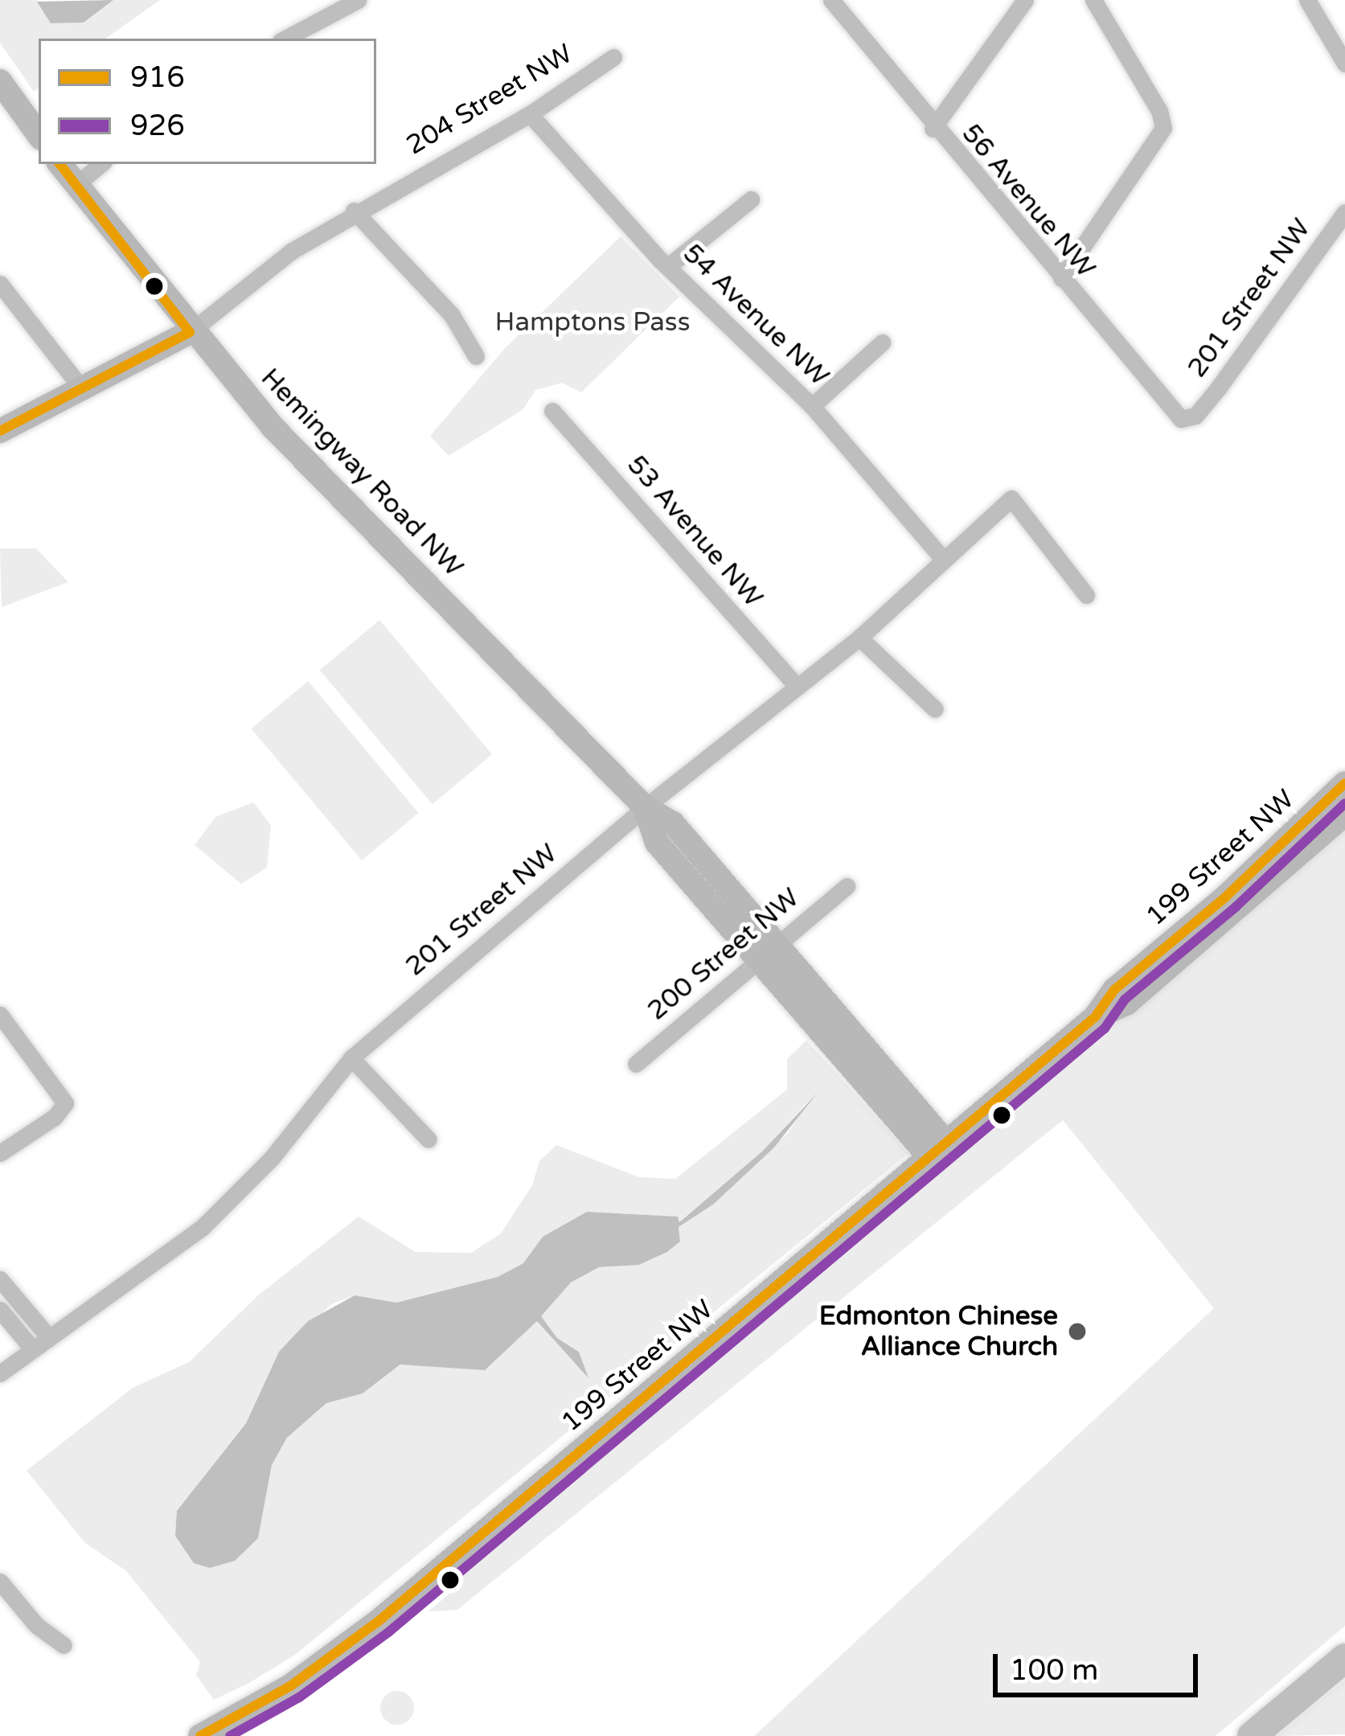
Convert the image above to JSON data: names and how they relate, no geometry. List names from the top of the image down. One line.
{"streets":{"street":["204 Street NW","56 Avenue NW","201 Street NW","54 Avenue NW","Hemingway Road NW","53 Avenue NW","199 Street NW","200 Street NW"]},"crossings":[["204 Street NW","54 Avenue NW"],["204 Street NW","Hemingway Road NW"],["56 Avenue NW","201 Street NW"],["201 Street NW","54 Avenue NW"],["201 Street NW","Hemingway Road NW"],["201 Street NW","53 Avenue NW"],["Hemingway Road NW","199 Street NW"],["Hemingway Road NW","200 Street NW"]],"parks":["Hamptons Pass"],"places":["Edmonton Chinese Alliance Church"],"lines":["transit line 916","transit line 926"],"legend":["916","926"],"scale_bar":"100 m"}
